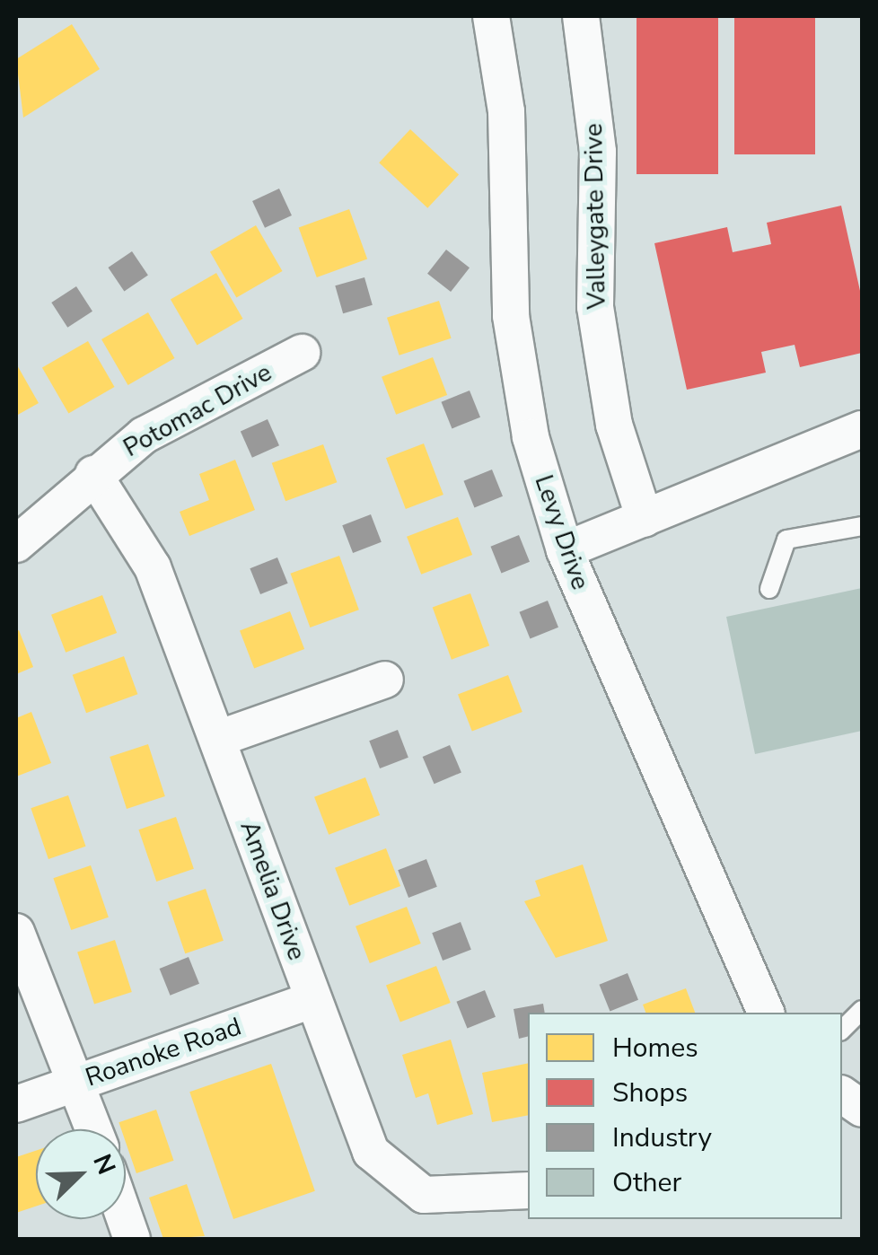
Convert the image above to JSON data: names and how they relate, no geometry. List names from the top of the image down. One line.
{"streets":{"street":["Valleygate Drive","Potomac Drive","Levy Drive","Amelia Drive","Roanoke Road"]},"crossings":[["Potomac Drive","Amelia Drive"],["Amelia Drive","Roanoke Road"]],"legend":["Homes","Shops","Industry","Other"],"north":"top right"}
